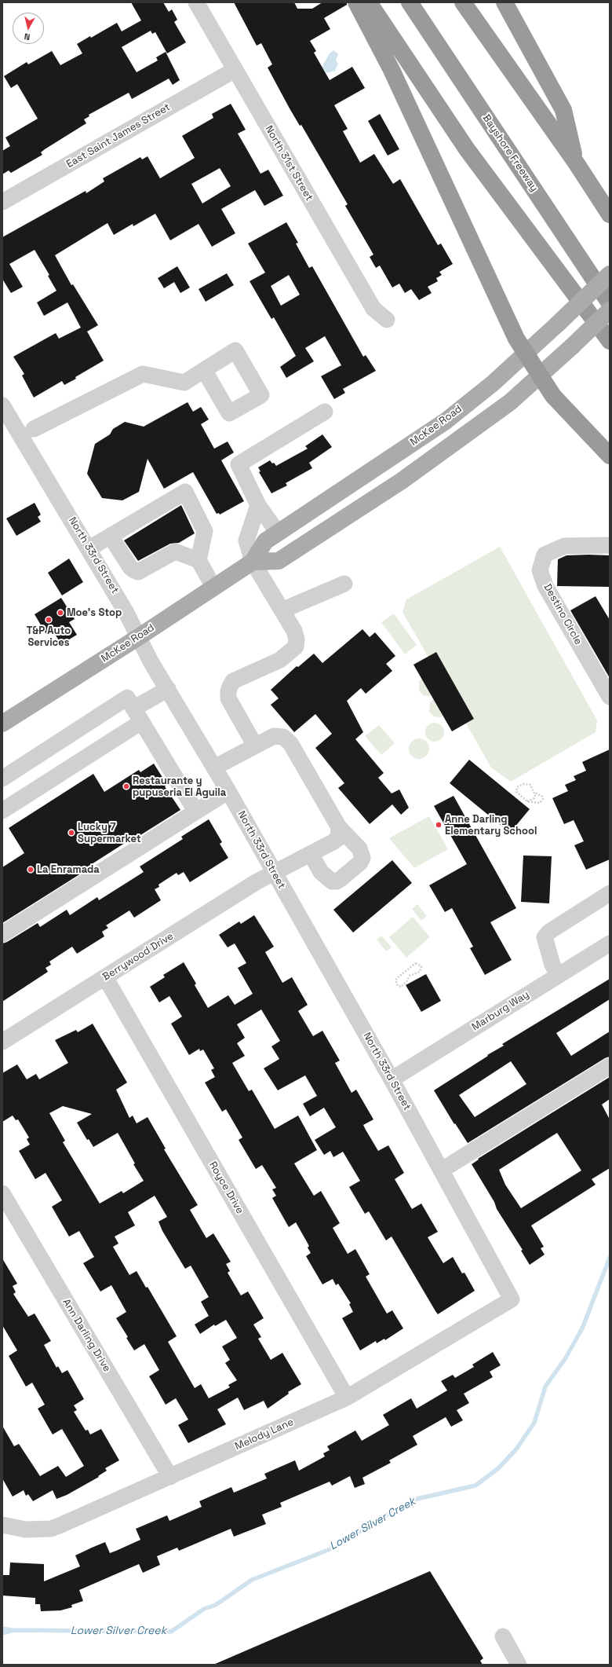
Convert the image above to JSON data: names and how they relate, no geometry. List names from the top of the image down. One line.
{"streets":{"highway":["Bayshore Freeway"],"main road":["McKee Road"],"street":["East Saint James Street","North 31st Street","North 33rd Street","Destino Circle","Berrywood Drive","Marburg Way","Royce Drive","Ann Darling Drive","Melody Lane"]},"crossings":[["East Saint James Street","North 31st Street"],["McKee Road","North 33rd Street"],["North 33rd Street","Berrywood Drive"],["North 33rd Street","Marburg Way"],["North 33rd Street","Melody Lane"],["Berrywood Drive","Royce Drive"],["Royce Drive","Melody Lane"],["Ann Darling Drive","Melody Lane"]],"water":["Lower Silver Creek"],"places":["Moe’s Stop","T&P Auto Services","Restaurante y pupuseria El Aguila","Anne Darling Elementary School","Lucky 7 Supermarket","La Enramada"],"north":"bottom"}
